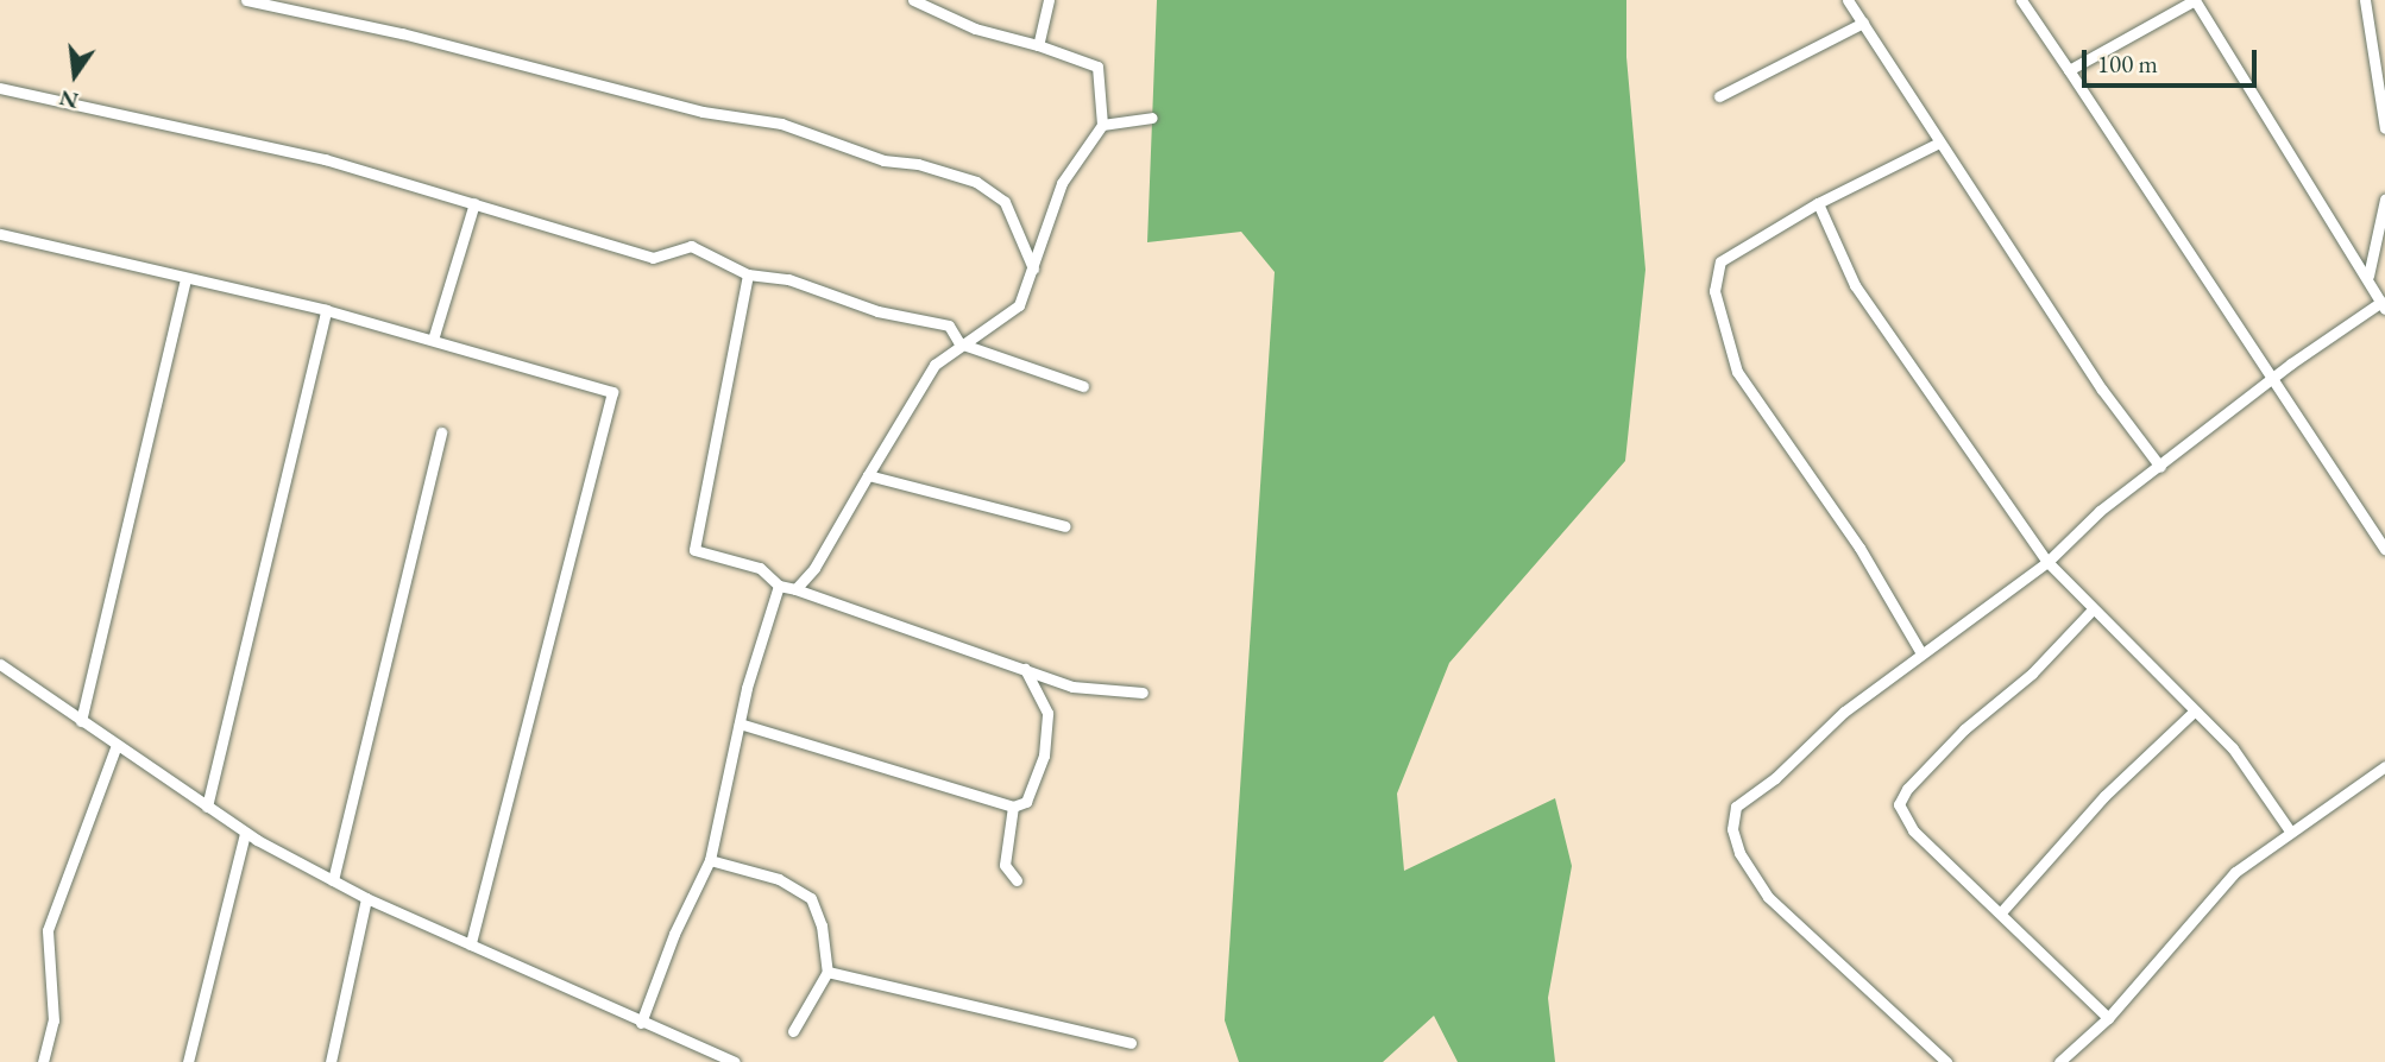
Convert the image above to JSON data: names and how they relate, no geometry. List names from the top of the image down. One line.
{"scale_bar":"100 m","north":"bottom"}
